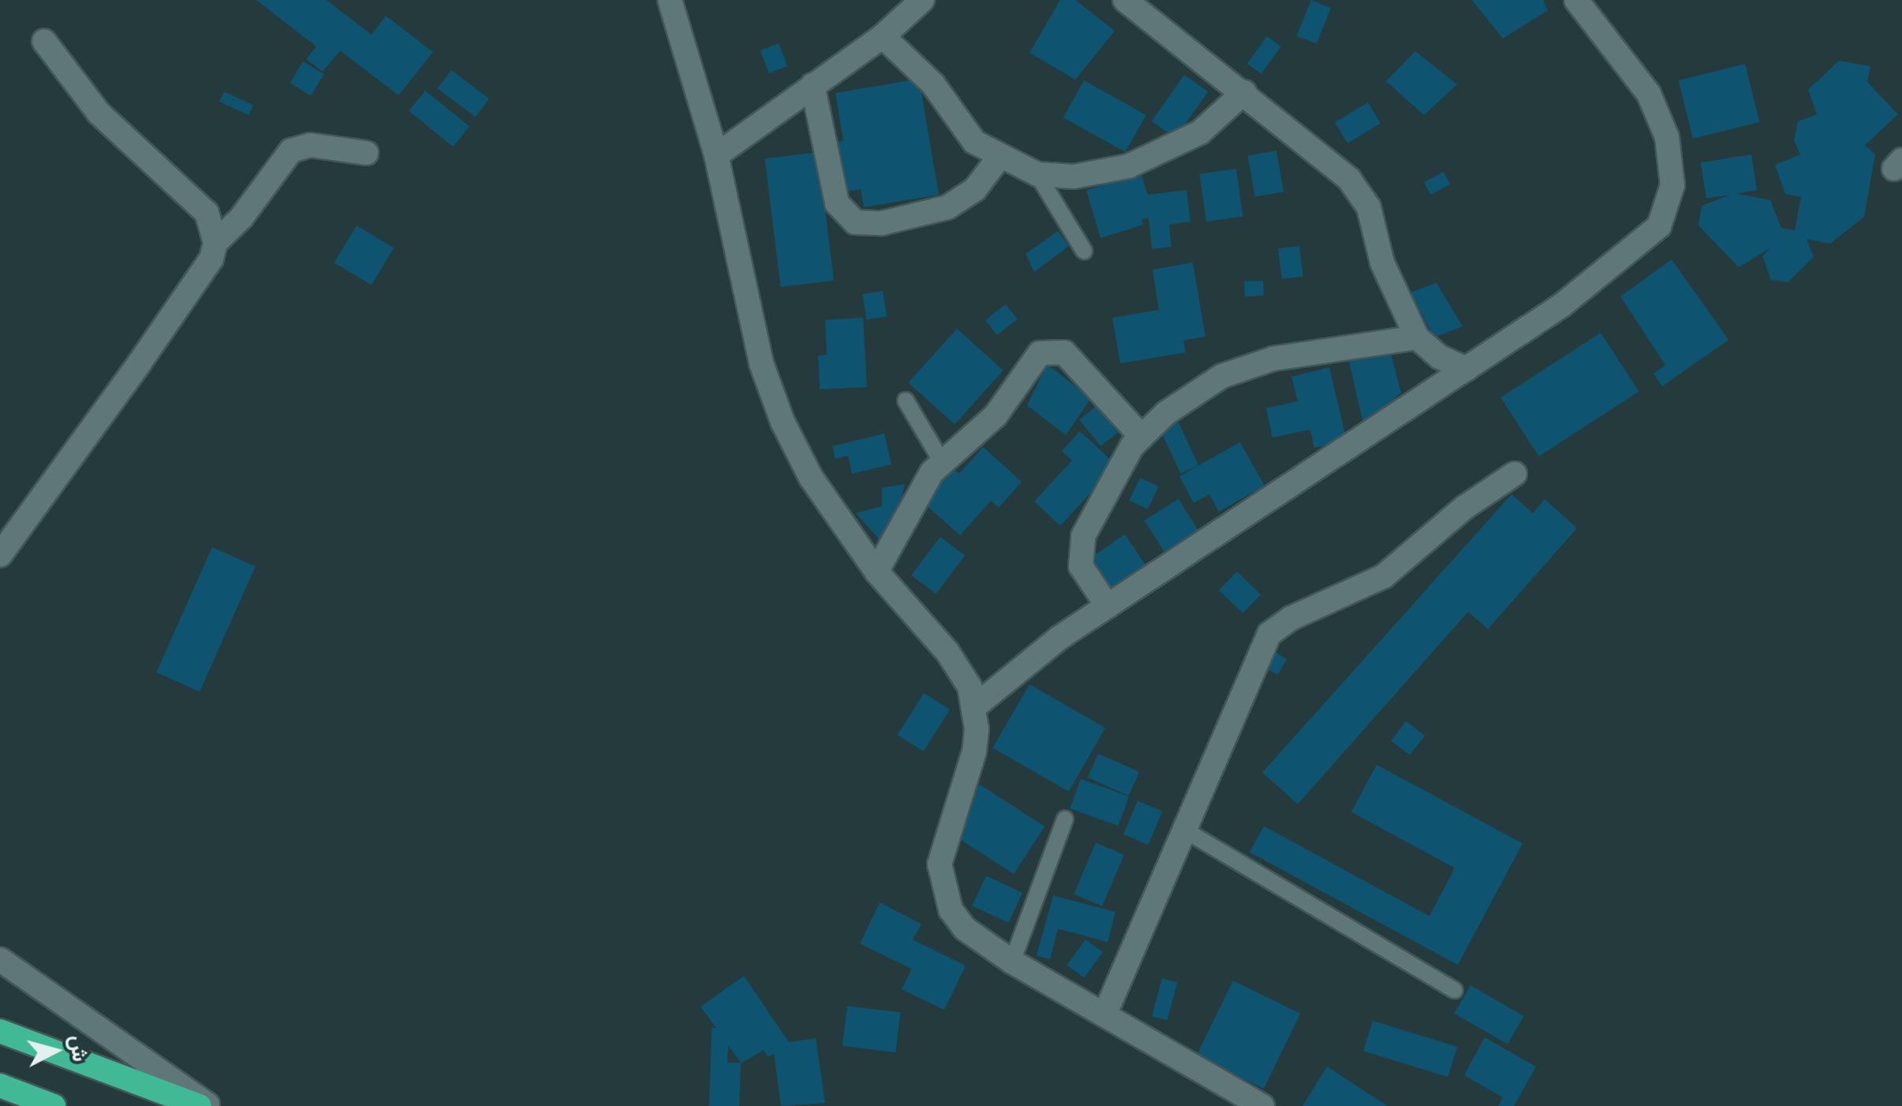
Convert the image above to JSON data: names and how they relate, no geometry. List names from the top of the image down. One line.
{"north":"right"}
